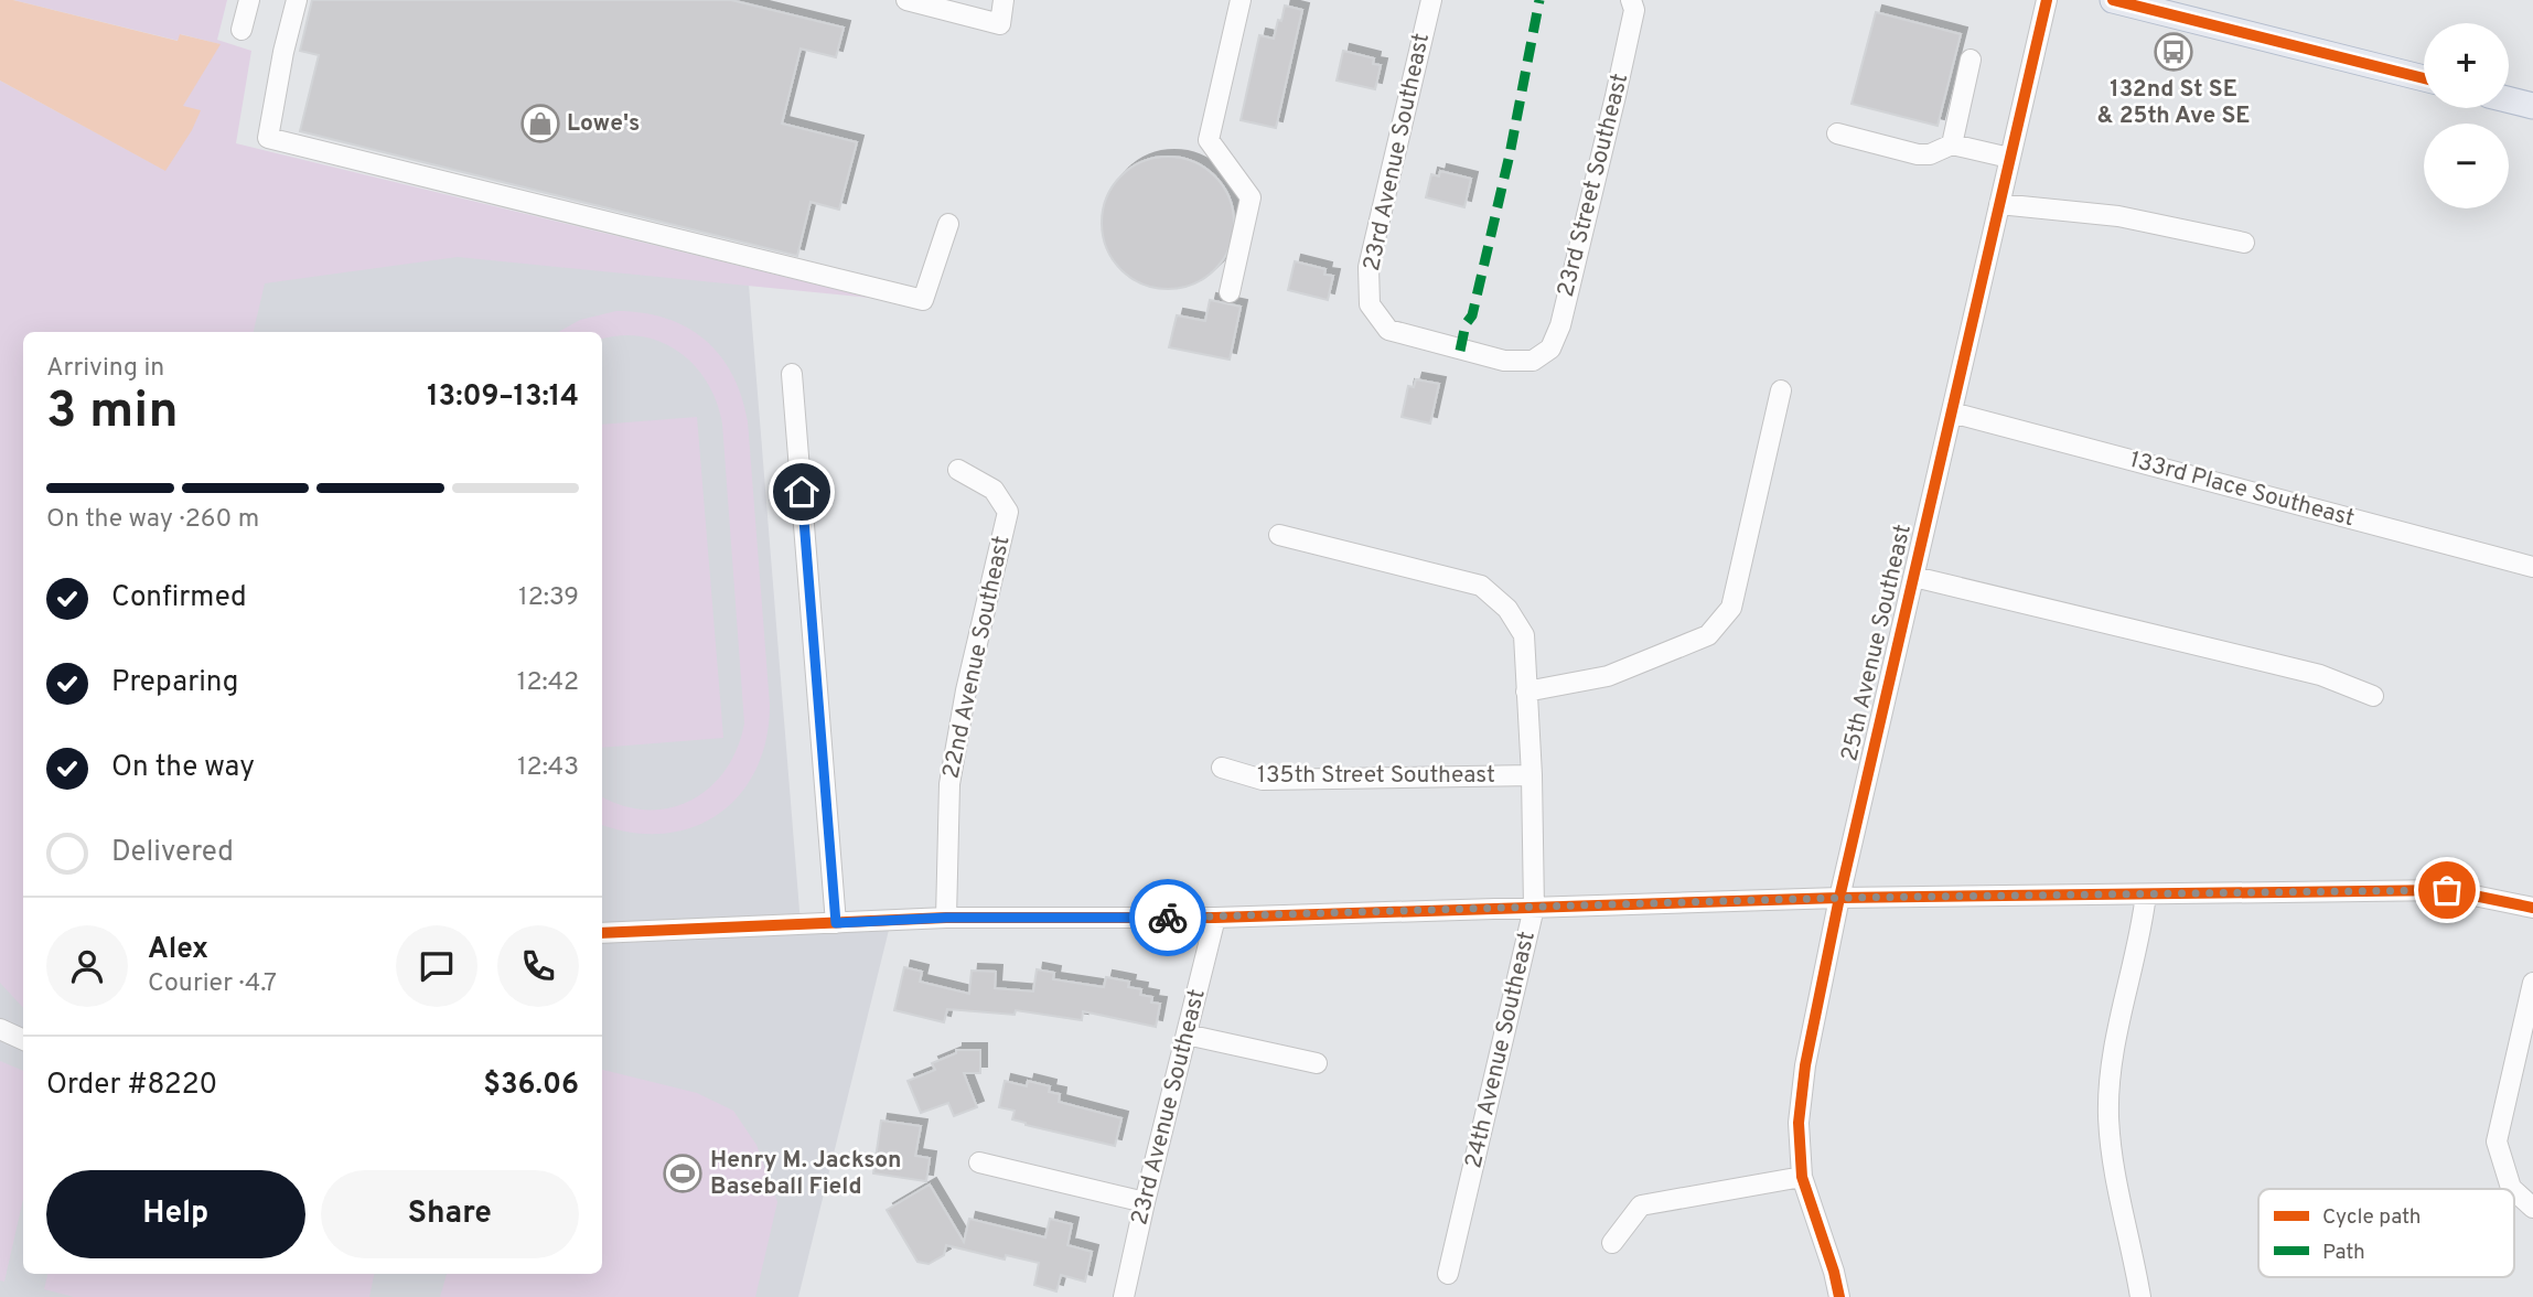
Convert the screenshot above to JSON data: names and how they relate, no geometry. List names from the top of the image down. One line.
{"streets":{"street":["23rd Avenue Southeast","23rd Street Southeast","133rd Place Southeast","25th Avenue Southeast","22nd Avenue Southeast","135th Street Southeast","24th Avenue Southeast"]},"crossings":[["23rd Avenue Southeast","23rd Street Southeast"],["133rd Place Southeast","25th Avenue Southeast"],["135th Street Southeast","24th Avenue Southeast"]],"places":{"bus stop":["132nd St SE & 25th Ave SE"],"shop":["Lowe's"],"sports":["Henry M. Jackson Baseball Field"]},"legend":["Cycle path","Path"],"page":{"map_buttons":["+","−"],"heading":["3 min","Arriving in","13:09–13:14"],"panel":["Alex","Courier · 4.7","Order #8220","$36.06"],"bar":"On the way · 260 m","list":[["Confirmed","12:39"],["Preparing","12:42"],["On the way","12:43"],"Delivered"],"buttons":["Help","Share"]}}
